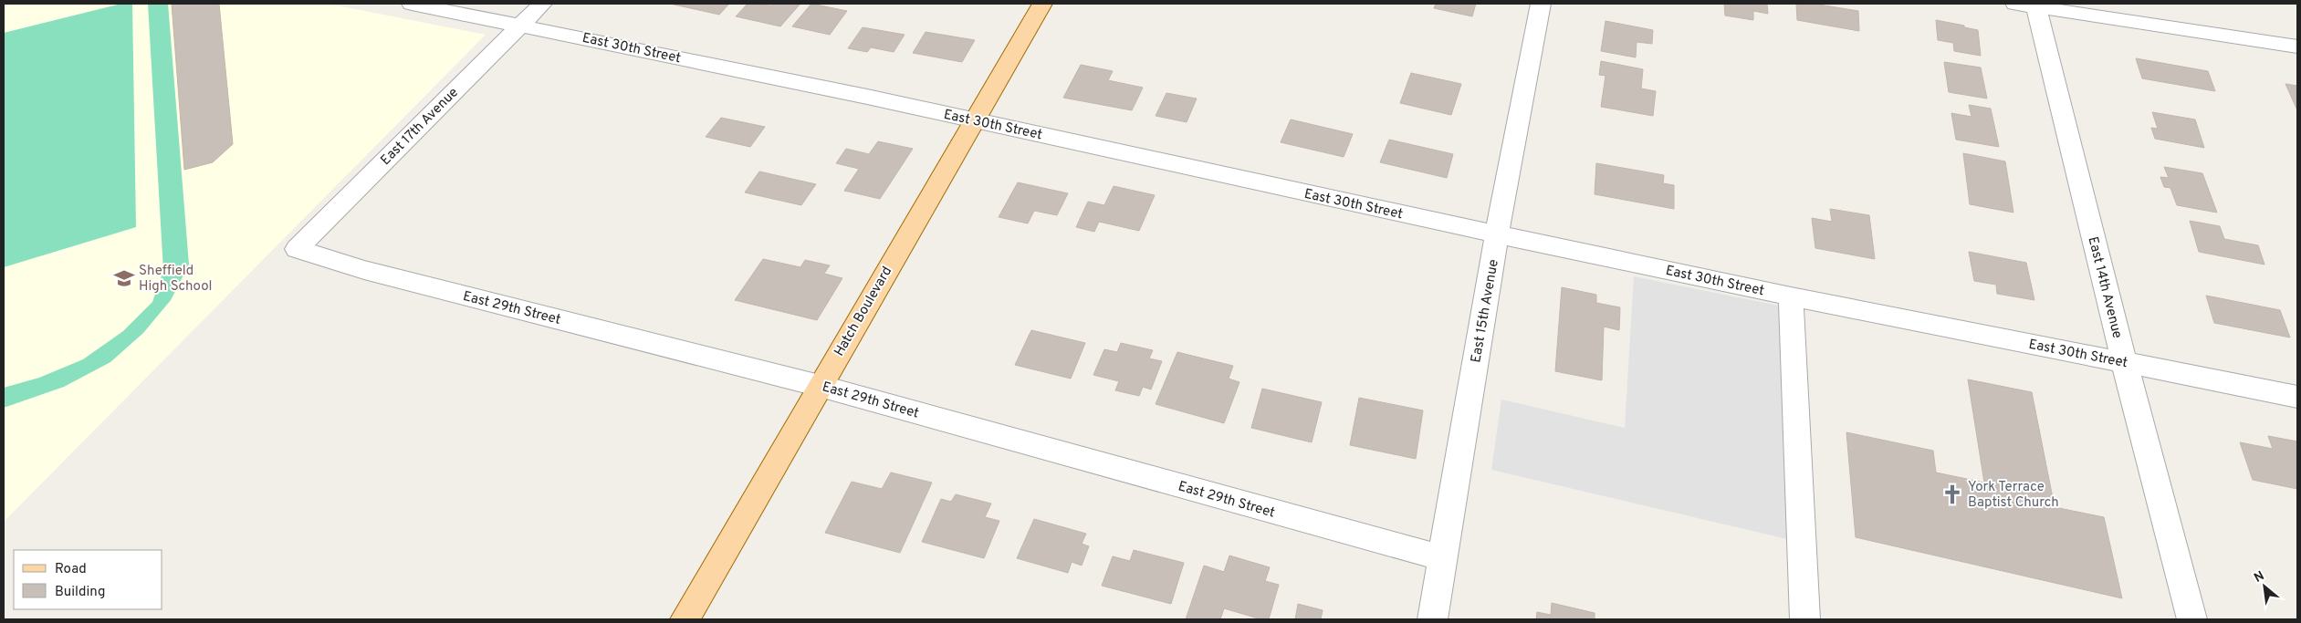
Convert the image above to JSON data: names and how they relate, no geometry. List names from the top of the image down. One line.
{"streets":{"main road":["Hatch Boulevard"],"street":["East 30th Street","East 17th Avenue","East 14th Avenue","East 29th Street","East 15th Avenue"]},"crossings":[["East 30th Street","East 17th Avenue"],["East 30th Street","East 14th Avenue"],["East 30th Street","Hatch Boulevard"],["East 30th Street","East 15th Avenue"],["East 17th Avenue","East 29th Street"],["East 29th Street","Hatch Boulevard"],["East 29th Street","East 15th Avenue"]],"places":{"school or university":["Sheffield High School"],"church":["York Terrace Baptist Church"]},"legend":["Road","Building"],"north":"top left"}
